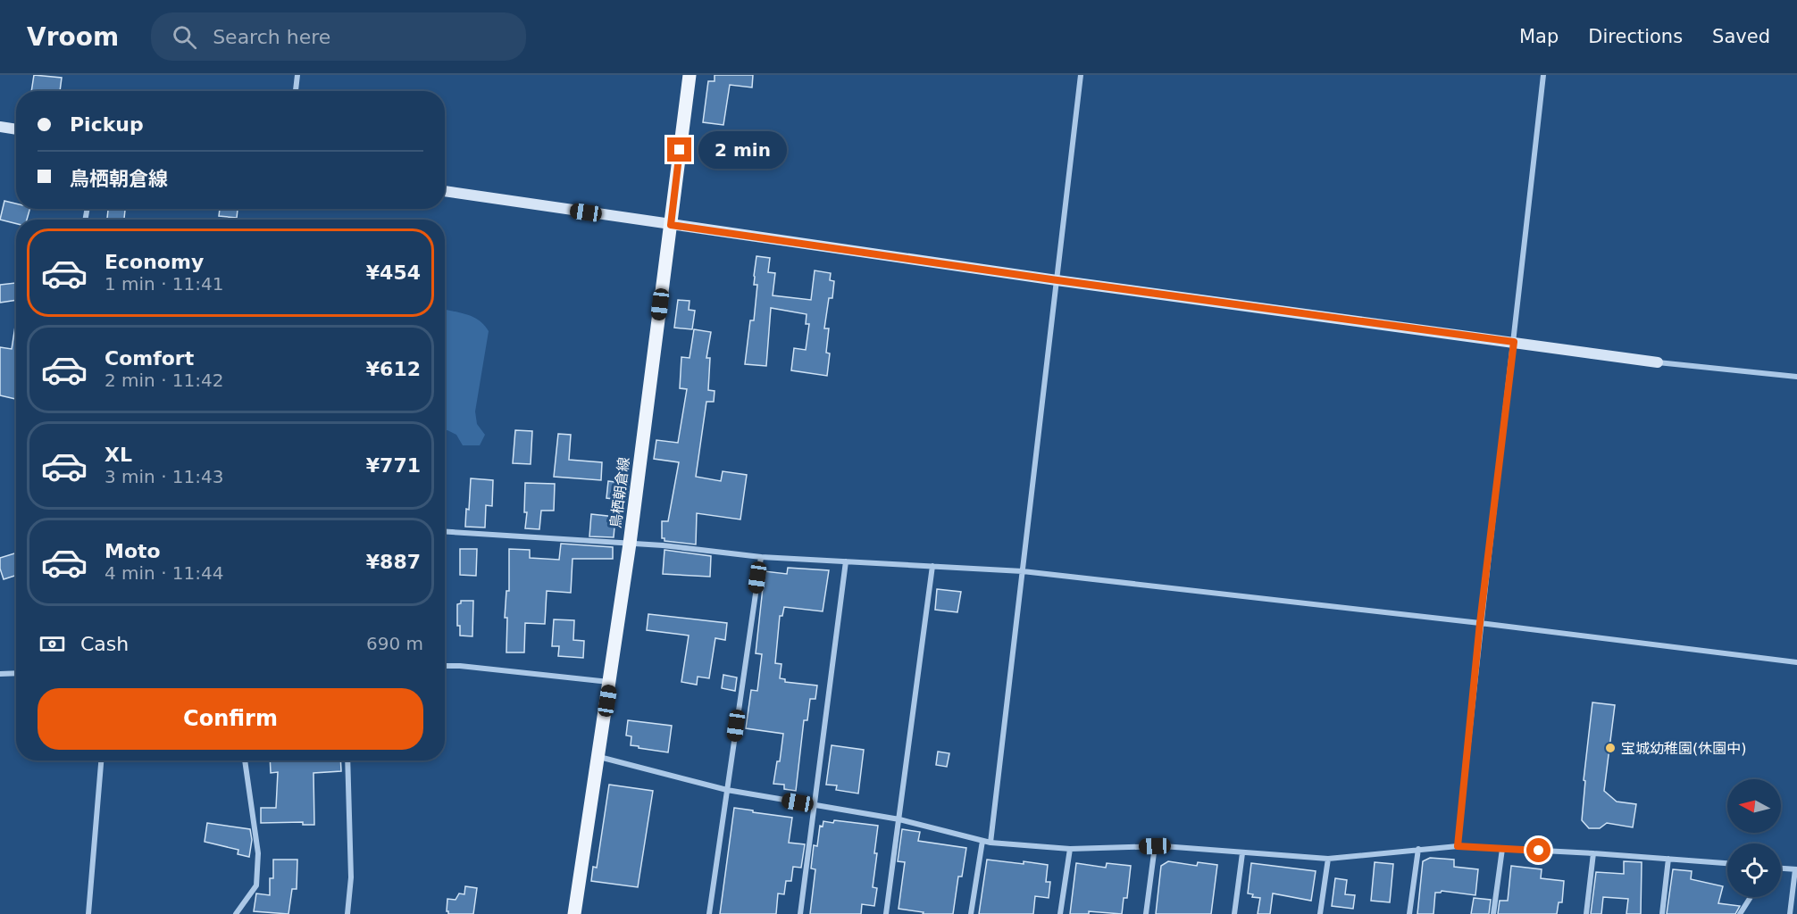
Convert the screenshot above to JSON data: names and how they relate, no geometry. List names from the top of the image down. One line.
{"streets":{"main road":["鳥栖朝倉線"]},"places":["宝城幼稚園(休園中)"],"north":"left","page":{"header":"Vroom","search":"Search here","nav":["Map","Directions","Saved"],"banner":["Pickup","鳥栖朝倉線"],"bubble":"2 min","list":[{"name":"Economy","note":"1 min · 11:41","value":"¥454"},{"name":"Comfort","note":"2 min · 11:42","value":"¥612"},{"name":"XL","note":"3 min · 11:43","value":"¥771"},{"name":"Moto","note":"4 min · 11:44","value":"¥887"}],"pay":["Cash","690 m"],"buttons":"Confirm"}}
